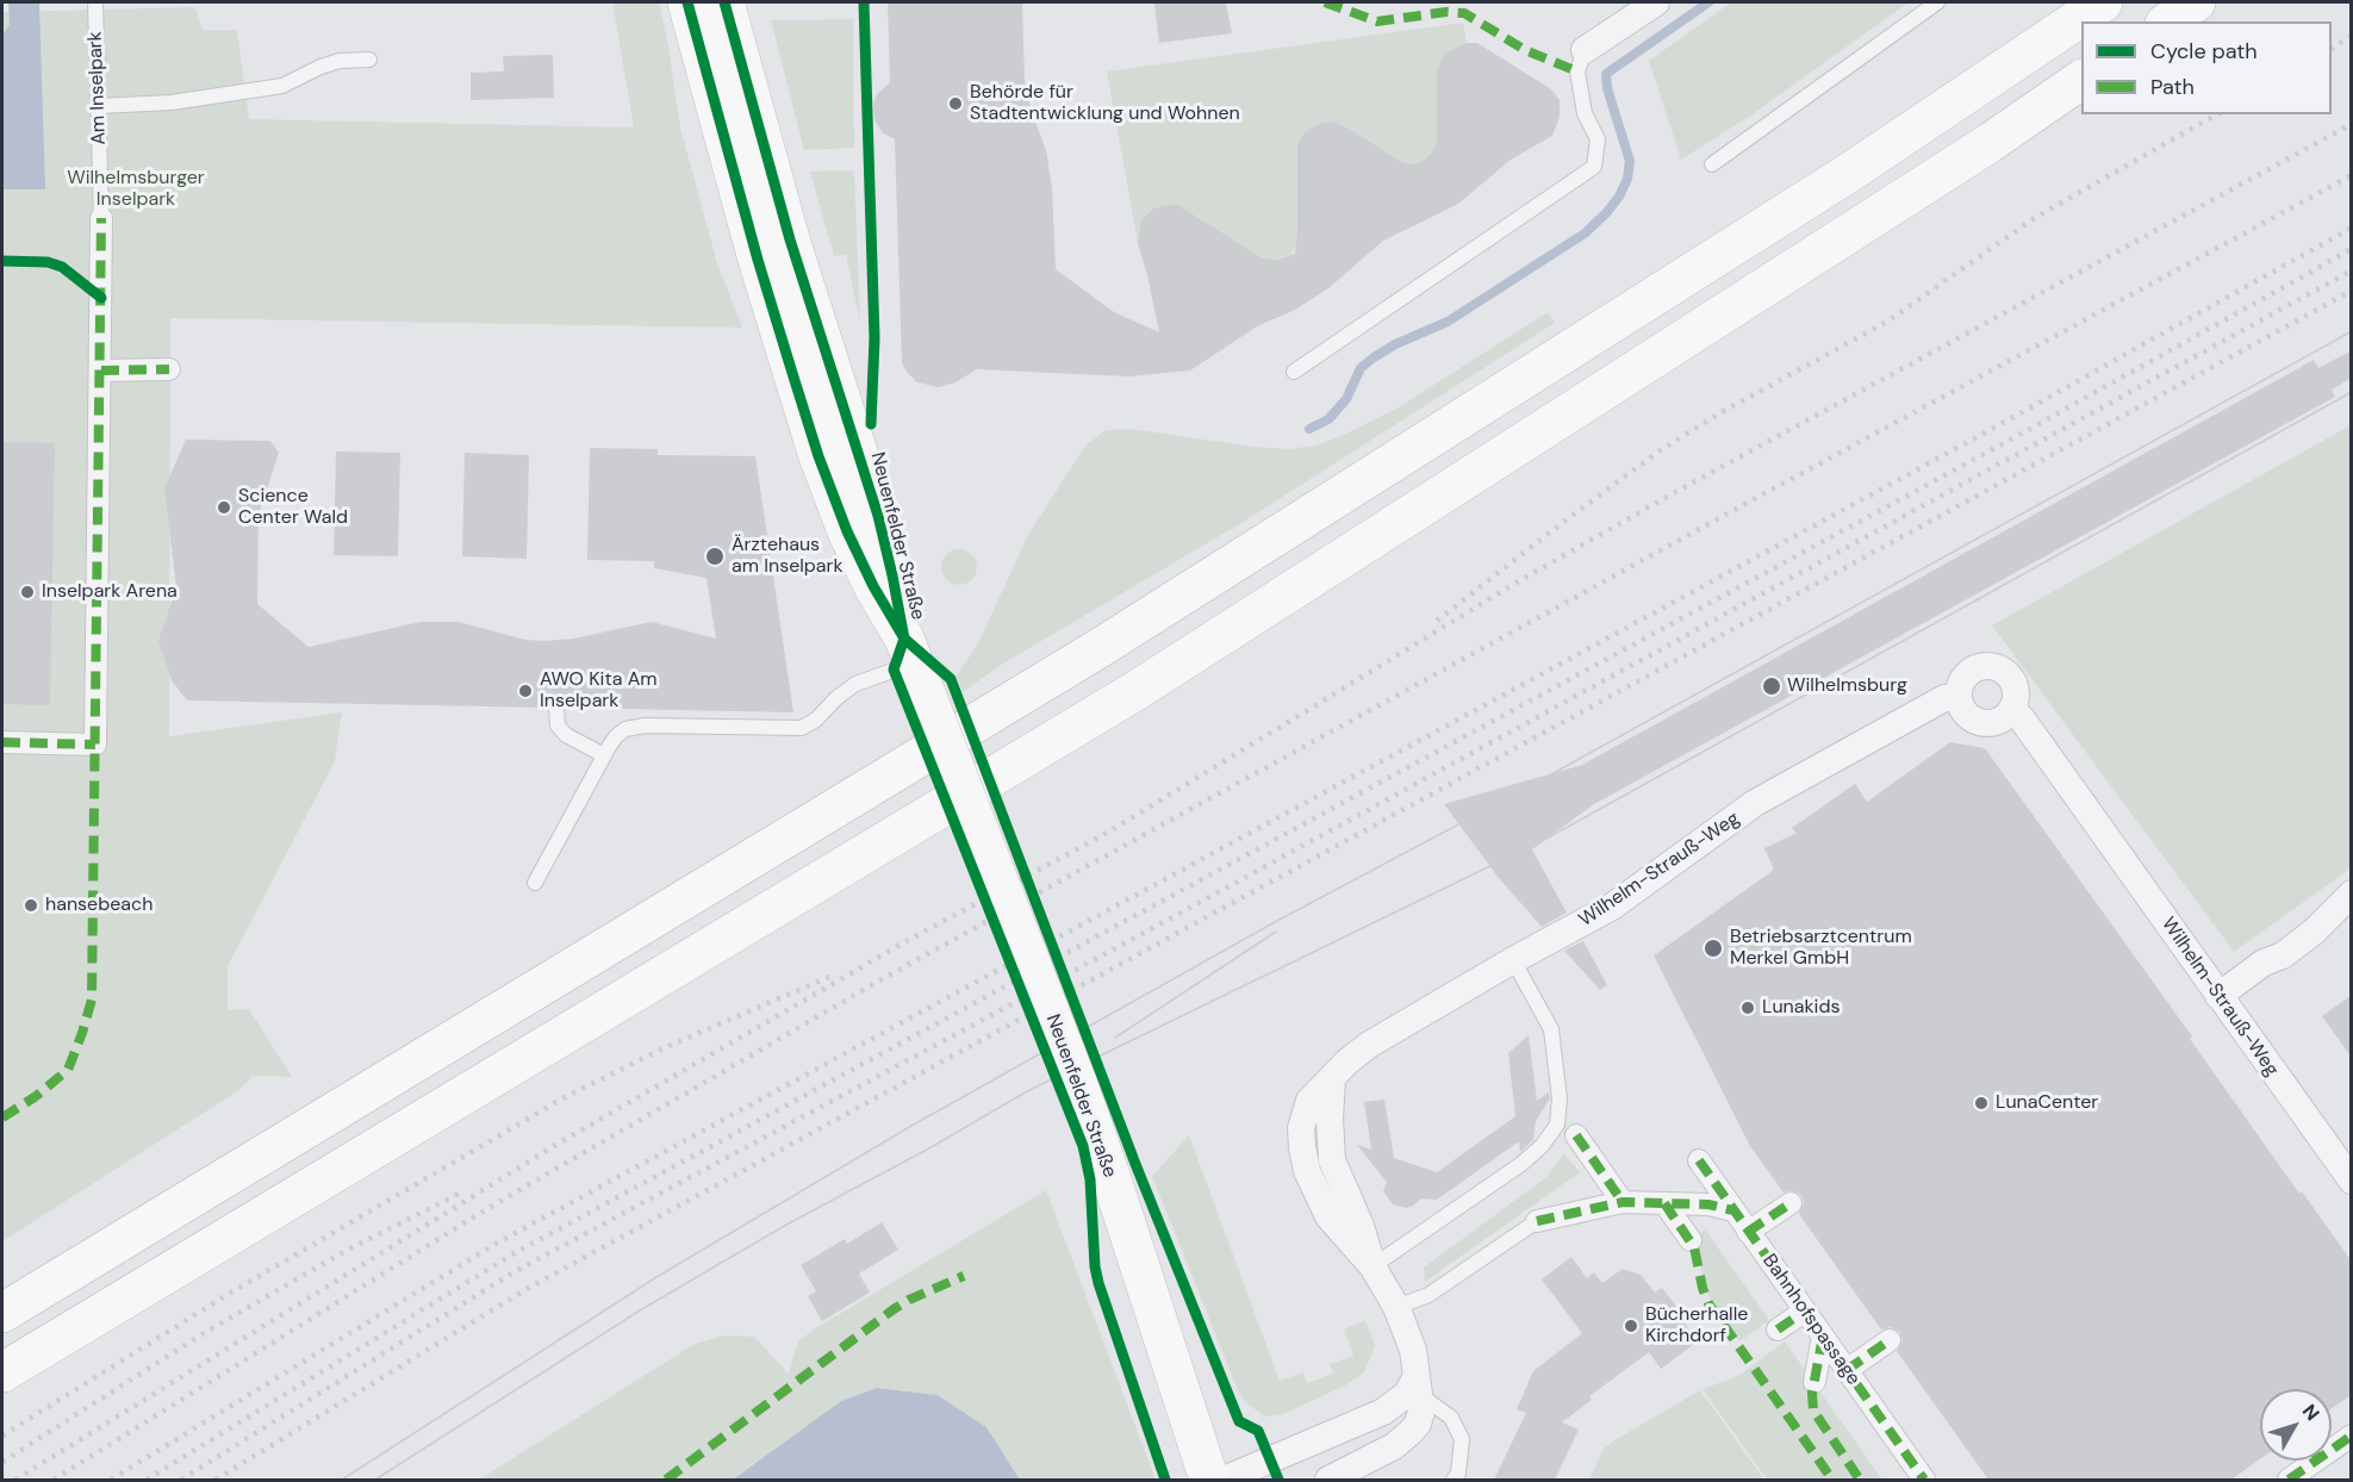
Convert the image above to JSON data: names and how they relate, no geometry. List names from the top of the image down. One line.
{"streets":{"main road":["Neuenfelder Straße"],"street":["Wilhelm-Strauß-Weg","Bahnhofspassage"],"lane":["Am Inselpark"]},"parks":["Wilhelmsburger Inselpark"],"places":["Behörde für Stadtentwicklung und Wohnen","Science Center Wald","Ärztehaus am Inselpark","Inselpark Arena","Wilhelmsburg","AWO Kita Am Inselpark","hansebeach","Betriebsarztcentrum Merkel GmbH","Lunakids","LunaCenter","Bücherhalle Kirchdorf"],"legend":["Cycle path","Path"],"north":"top right"}
